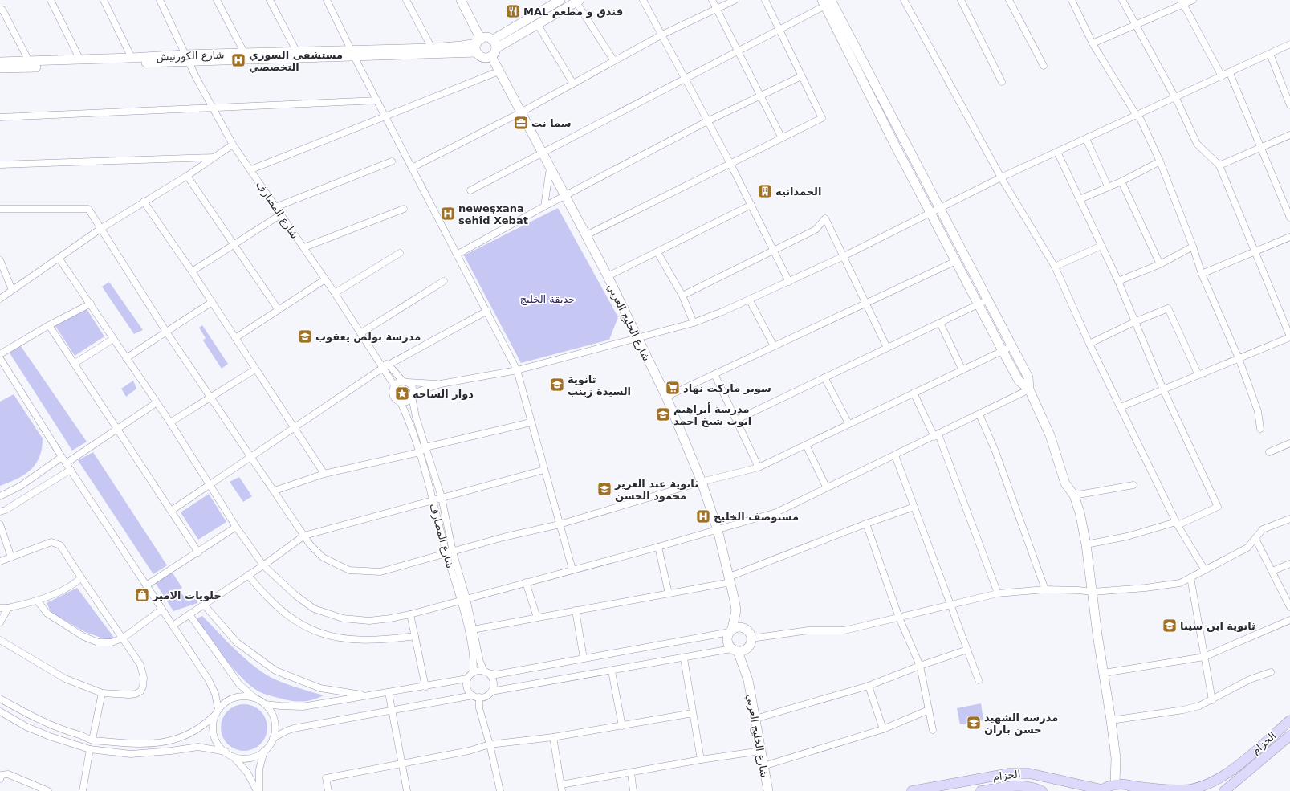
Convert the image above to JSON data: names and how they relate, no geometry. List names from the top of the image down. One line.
{"streets":{"main road":["الحزام"],"street":["شارع الكورنيش","شارع المصارف","شارع الخليج العربي"]},"crossings":[["شارع الكورنيش","شارع المصارف"],["شارع الكورنيش","شارع الخليج العربي"]],"parks":["حديقة الخليج"],"places":{"restaurant":["MAL فندق و مطعم"],"hospital":["مستشفى السوري التخصصي","neweşxana şehîd Xebat","مستوصف الخليج"],"office":["سما نت"],"building":["الحمدانية"],"school or university":["مدرسة بولص يعقوب","ثانوية السيدة زينب","مدرسة أبراهيم ايوب شيخ احمد","ثانوية عبد العزيز محمود الحسن","ثانوية ابن سينا","مدرسة الشهيد حسن باران"],"supermarket":["سوبر ماركت نهاد"],"place":["دوار الساحه"],"shop":["حلويات الامير"]}}
